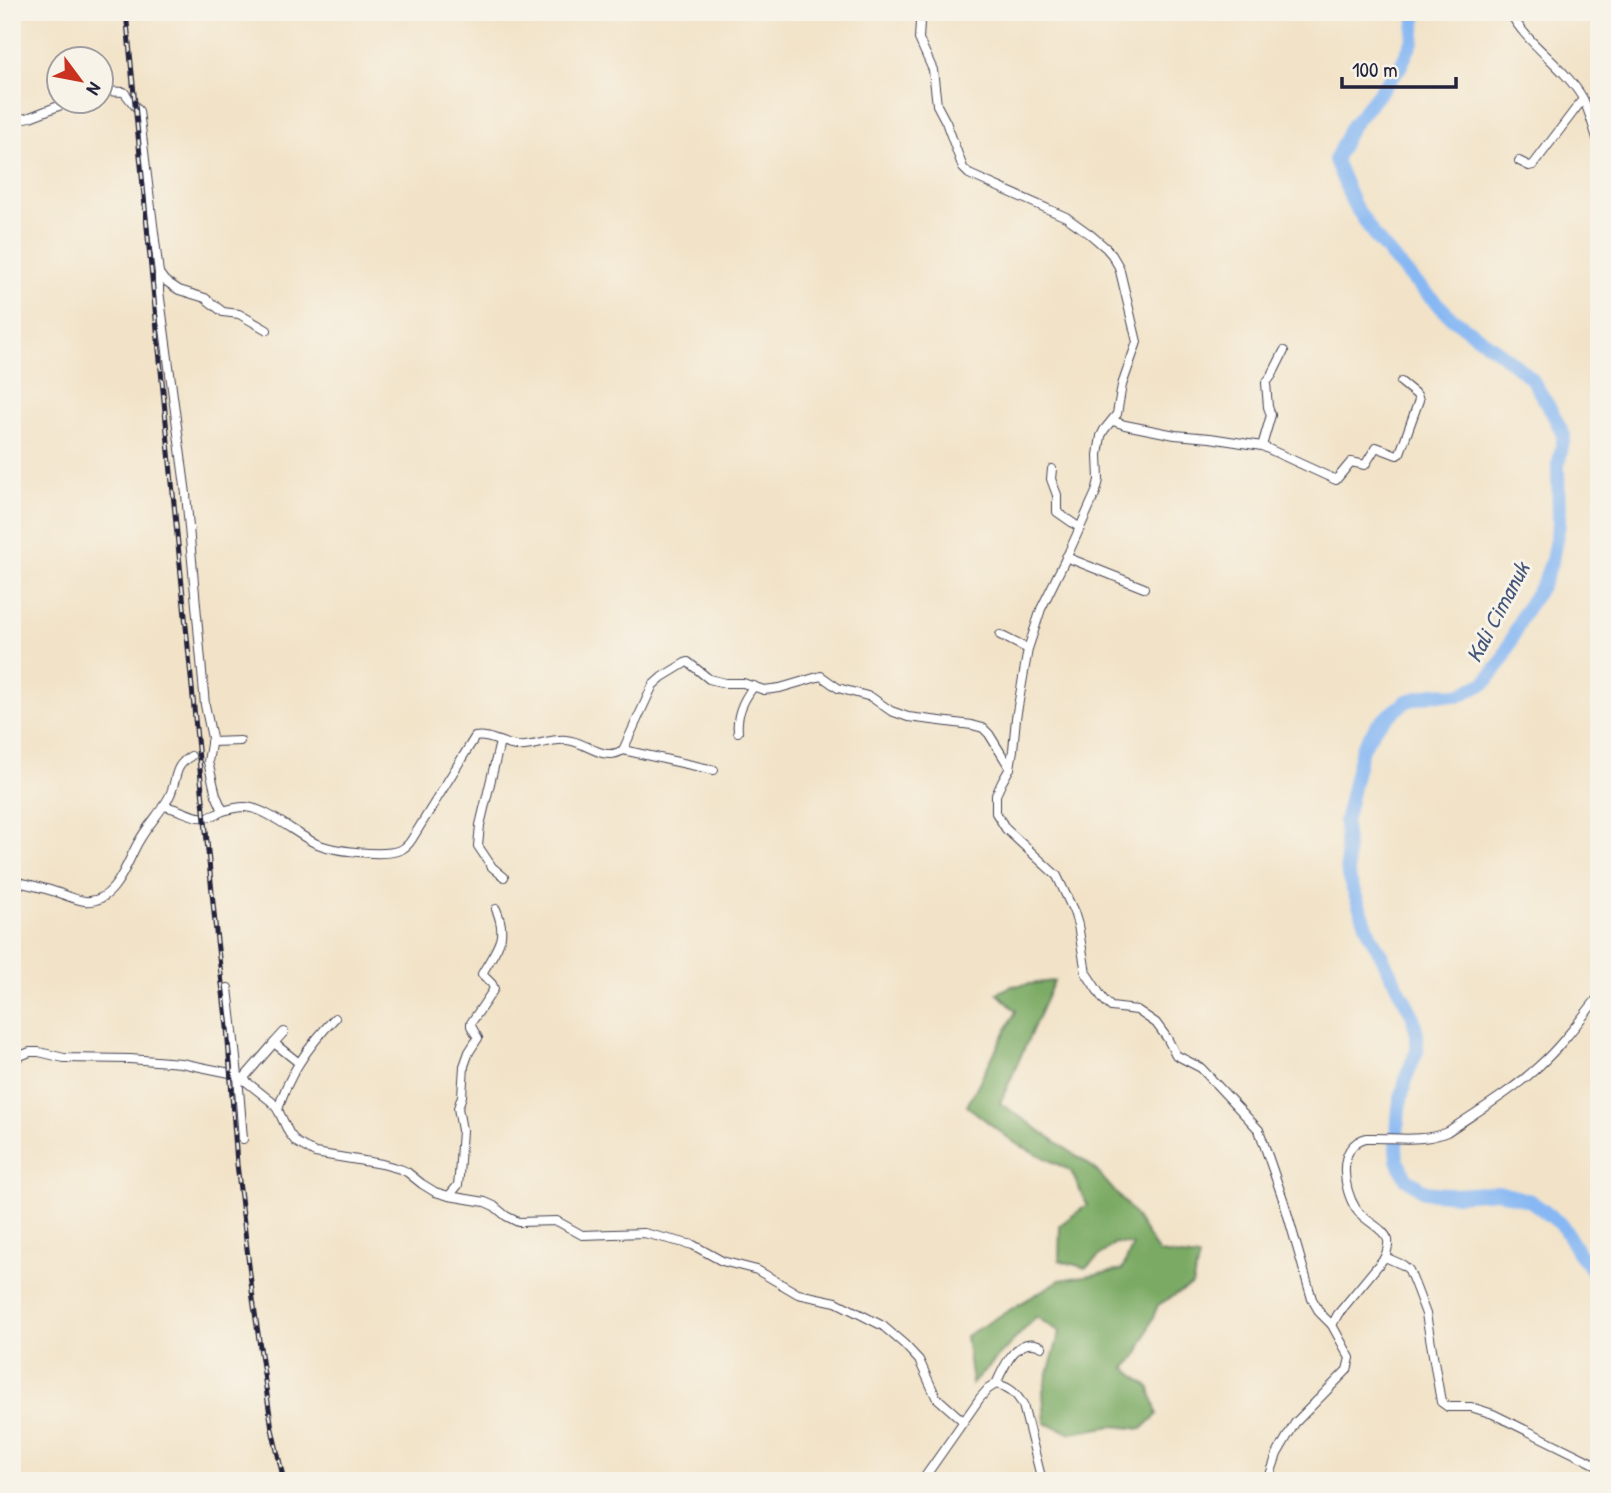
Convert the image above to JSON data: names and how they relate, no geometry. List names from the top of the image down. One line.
{"water":["Kali Cimanuk"],"scale_bar":"100 m","north":"bottom right"}
